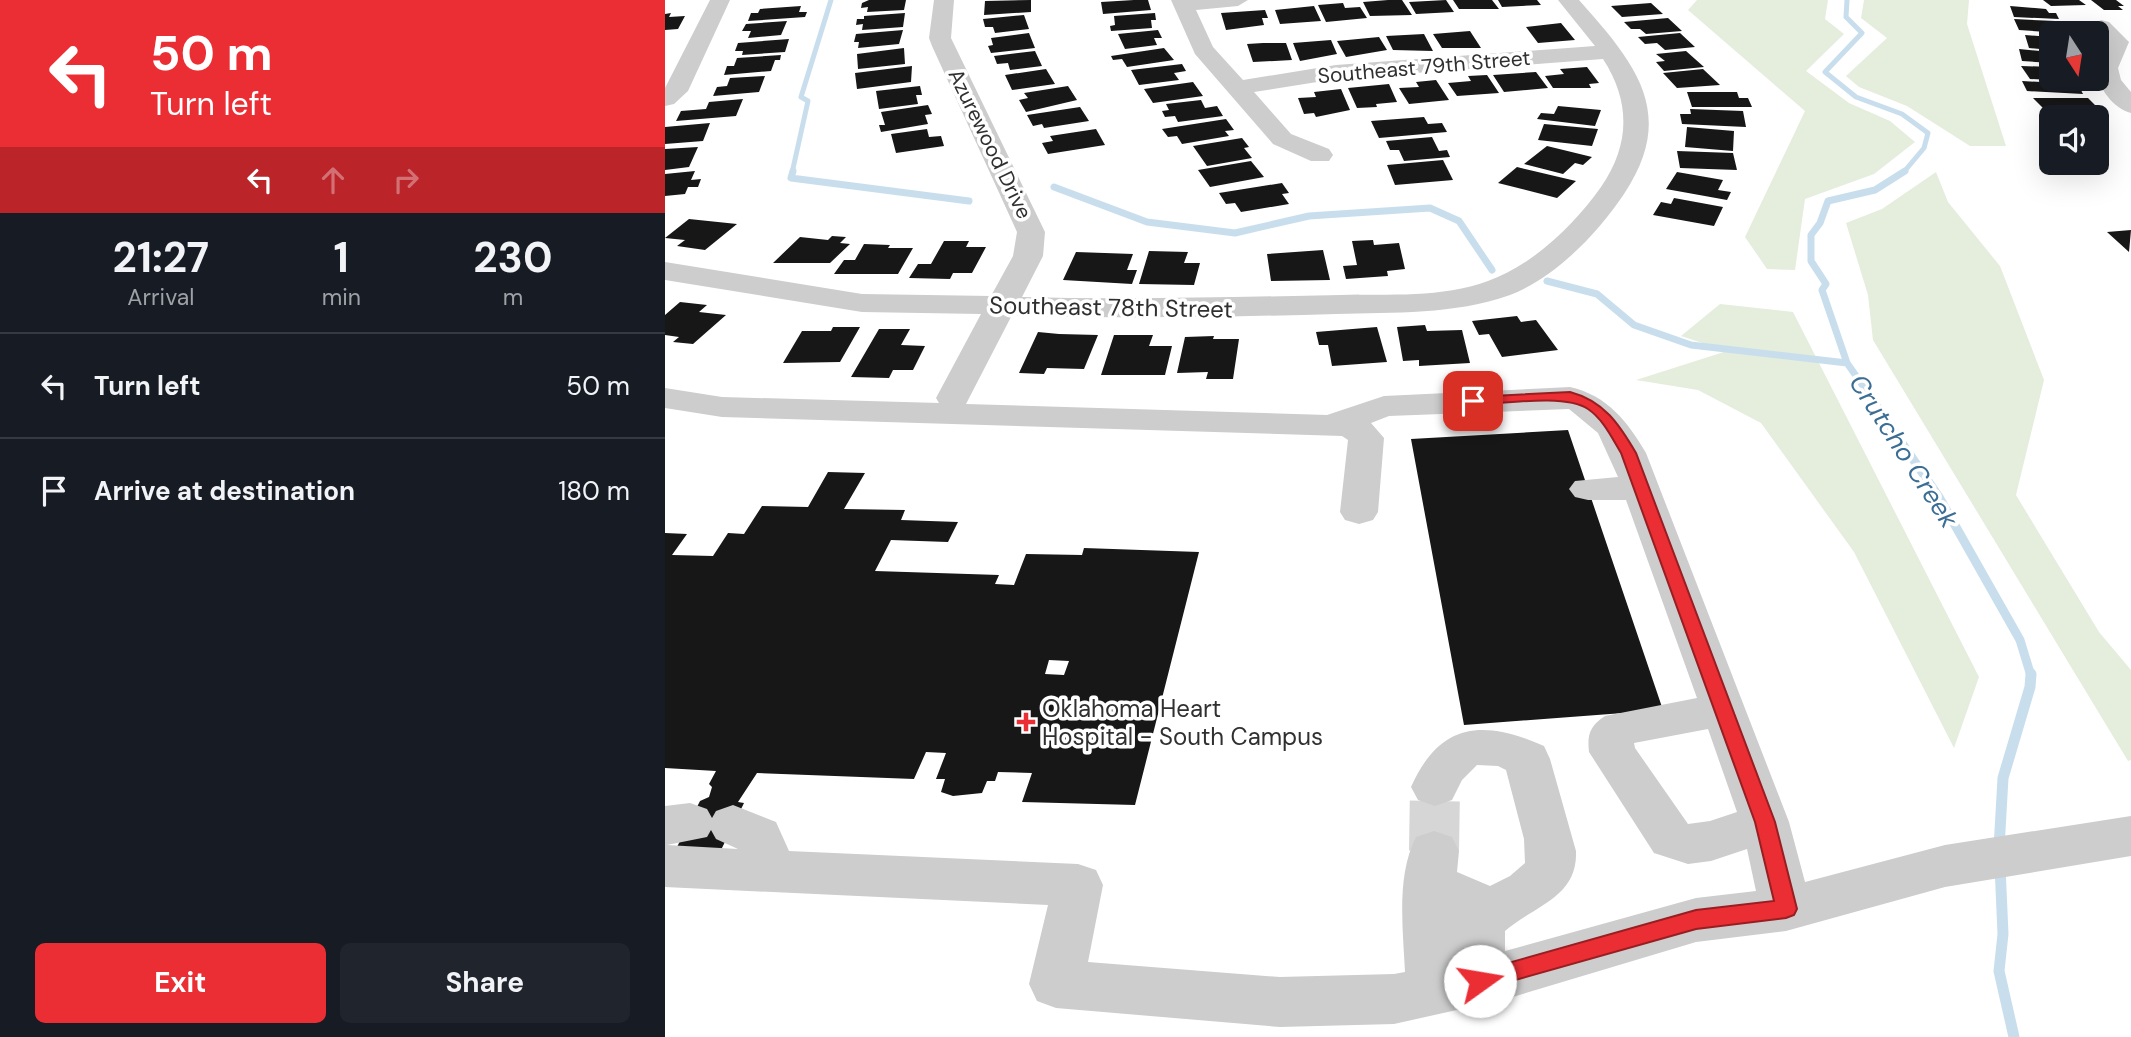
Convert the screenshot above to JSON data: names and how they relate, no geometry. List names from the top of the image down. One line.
{"streets":{"street":["Southeast 79th Street","Azurewood Drive","Southeast 78th Street"]},"crossings":[["Southeast 79th Street","Southeast 78th Street"],["Azurewood Drive","Southeast 78th Street"]],"water":["Crutcho Creek"],"places":{"health":["Oklahoma Heart Hospital - South Campus"]},"north":"bottom","page":{"turn":["50 m","Turn left"],"eta":["21:27","Arrival","1","min","230","m"],"list":[{"name":"Turn left","value":"50 m"},{"name":"Arrive at destination","value":"180 m"}],"buttons":["Exit","Share"]}}
